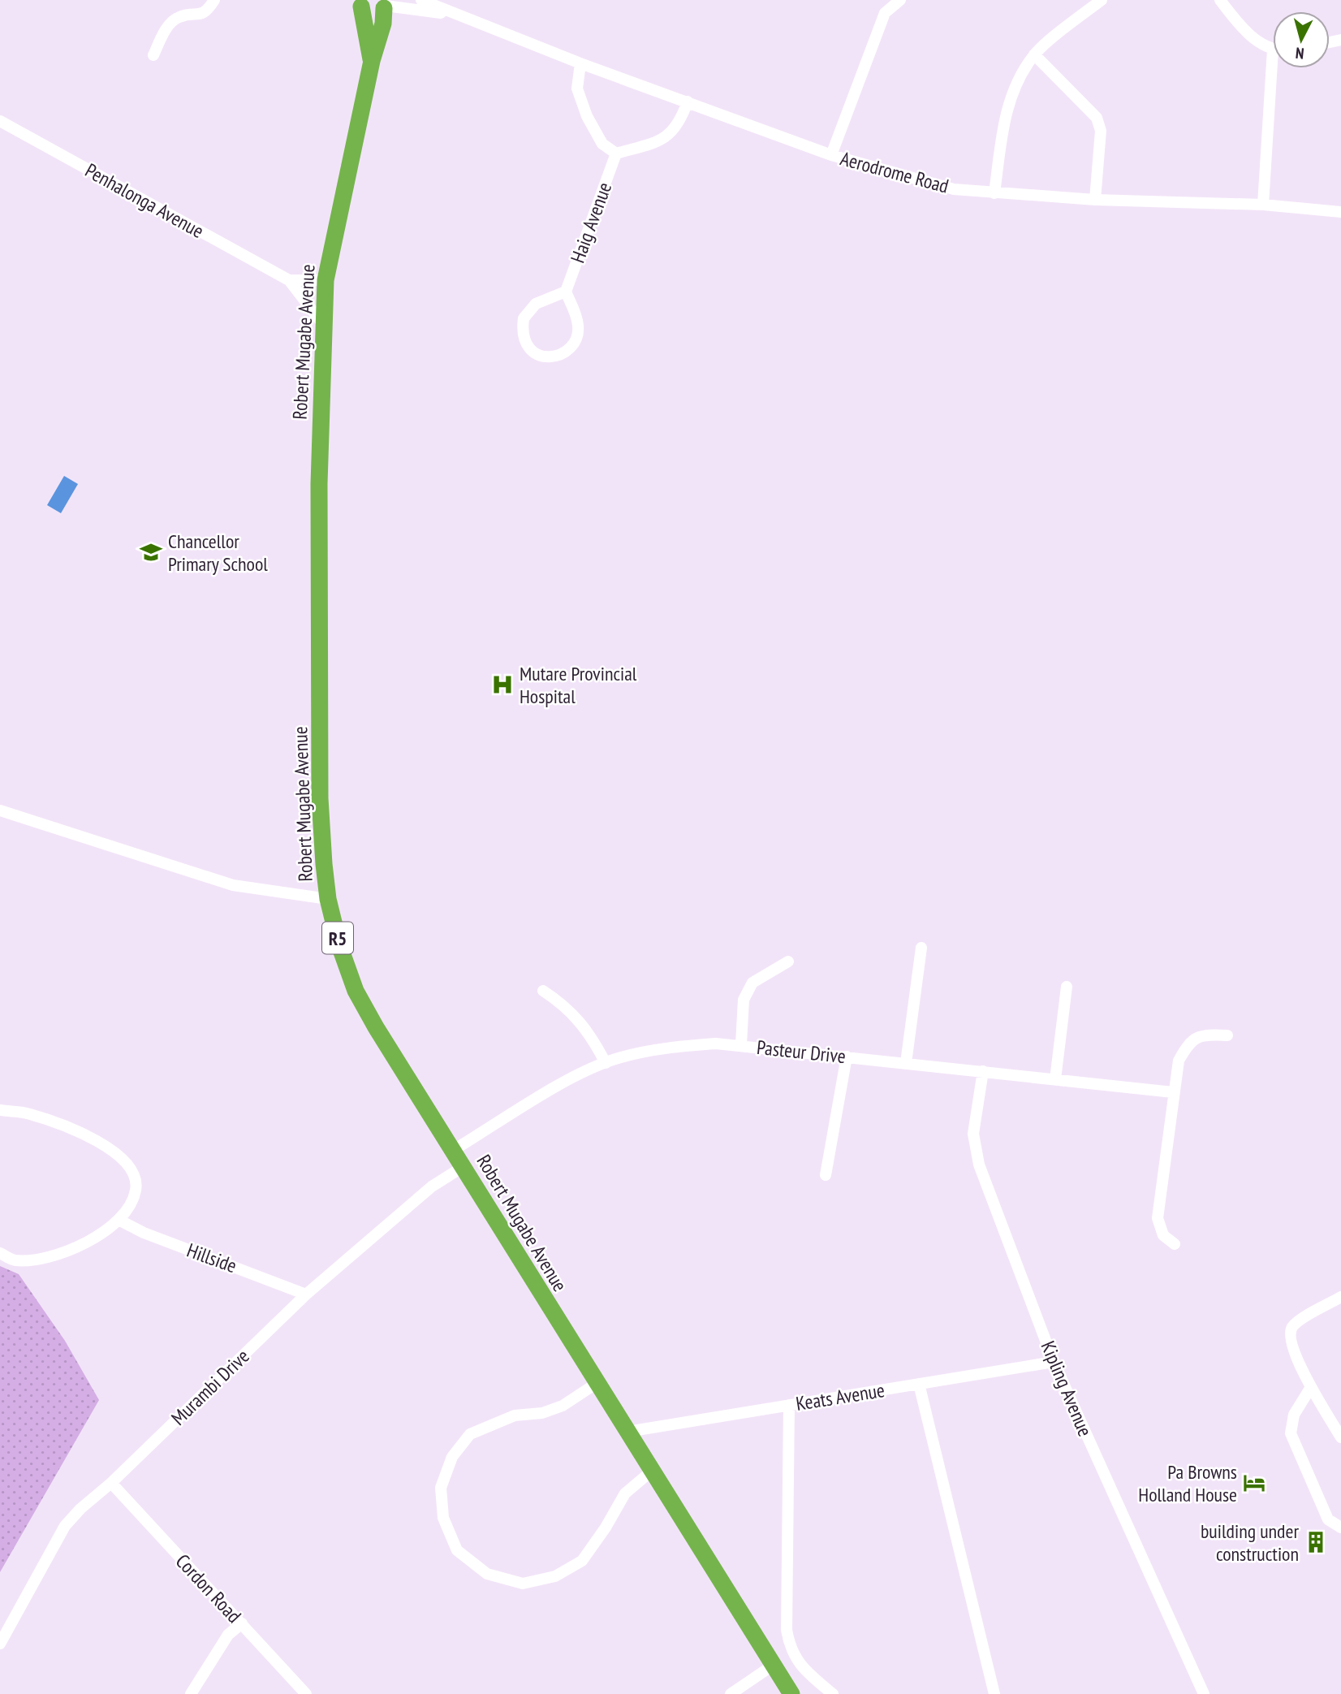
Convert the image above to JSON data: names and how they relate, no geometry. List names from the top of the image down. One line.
{"streets":{"highway":["Robert Mugabe Avenue","R5"],"street":["Aerodrome Road","Penhalonga Avenue","Haig Avenue","Pasteur Drive","Hillside","Murambi Drive","Kipling Avenue","Keats Avenue","Cordon Road"]},"crossings":[["Aerodrome Road","Robert Mugabe Avenue"],["Aerodrome Road","R5"],["Penhalonga Avenue","Robert Mugabe Avenue"],["Robert Mugabe Avenue","R5"],["Robert Mugabe Avenue","Pasteur Drive"],["Robert Mugabe Avenue","Murambi Drive"],["Robert Mugabe Avenue","Keats Avenue"],["Pasteur Drive","Kipling Avenue"],["Hillside","Murambi Drive"],["Murambi Drive","Cordon Road"],["Kipling Avenue","Keats Avenue"]],"places":{"school or university":["Chancellor Primary School"],"hospital":["Mutare Provincial Hospital"],"hotel":["Pa Browns Holland House"],"building":["building under construction"]},"north":"bottom"}
